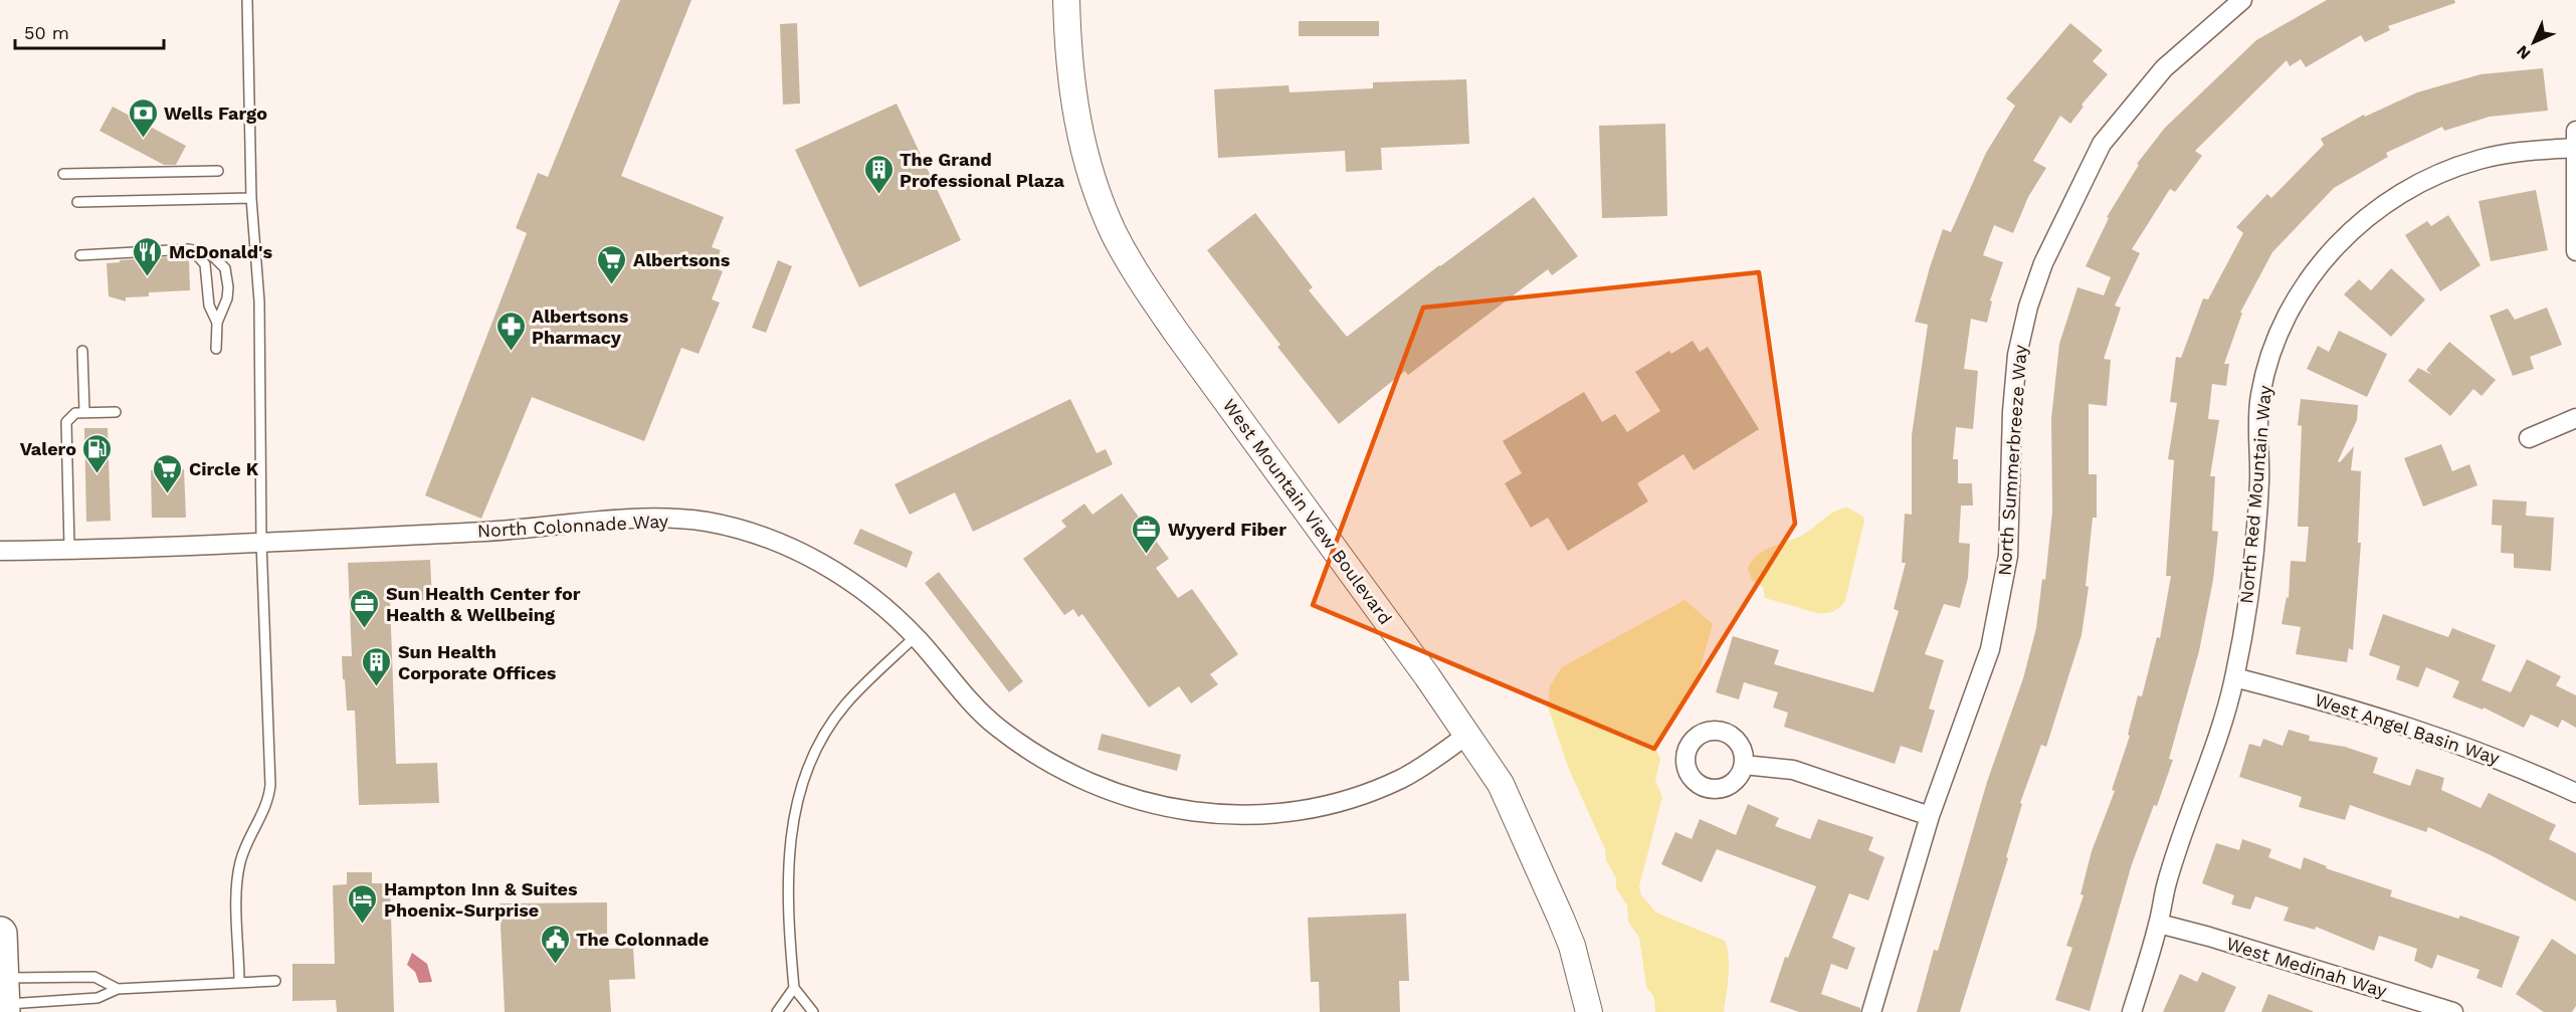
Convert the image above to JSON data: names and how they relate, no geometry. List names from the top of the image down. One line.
{"streets":{"street":["North Summerbreeze Way","North Red Mountain Way","West Mountain View Boulevard","North Colonnade Way","West Angel Basin Way","West Medinah Way"]},"crossings":[["North Red Mountain Way","West Angel Basin Way"],["North Red Mountain Way","West Medinah Way"],["West Mountain View Boulevard","North Colonnade Way"]],"places":{"bank":["Wells Fargo"],"building":["The Grand Professional Plaza","Sun Health Corporate Offices"],"restaurant":["McDonald's"],"supermarket":["Albertsons","Circle K"],"pharmacy":["Albertsons Pharmacy"],"fuel station":["Valero"],"office":["Wyyerd Fiber","Sun Health Center for Health & Wellbeing"],"hotel":["Hampton Inn & Suites Phoenix-Surprise"],"public building":["The Colonnade"]},"scale_bar":"50 m","north":"bottom left"}
